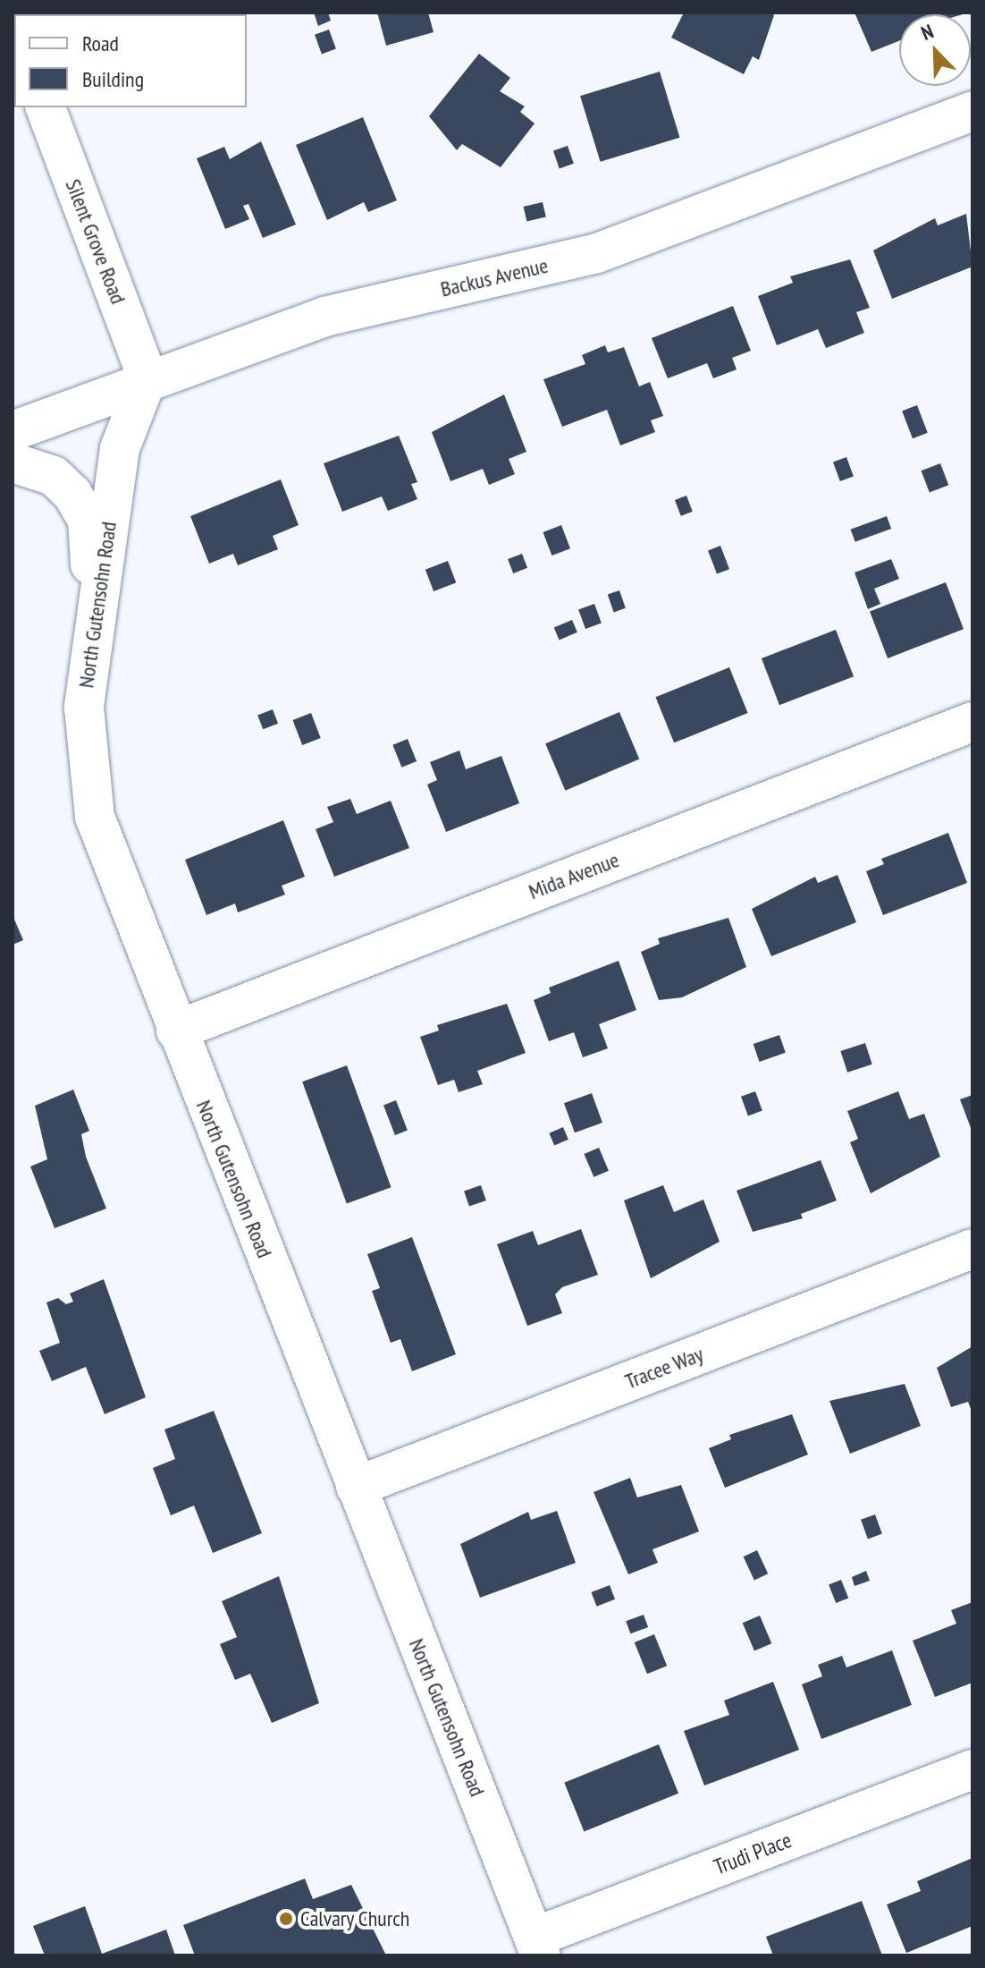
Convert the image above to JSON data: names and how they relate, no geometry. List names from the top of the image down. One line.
{"streets":{"street":["Silent Grove Road","Backus Avenue","North Gutensohn Road","Mida Avenue","Tracee Way","Trudi Place"]},"crossings":[["Silent Grove Road","Backus Avenue"],["Silent Grove Road","North Gutensohn Road"],["Backus Avenue","North Gutensohn Road"],["North Gutensohn Road","Mida Avenue"],["North Gutensohn Road","Tracee Way"],["North Gutensohn Road","Trudi Place"]],"places":["Calvary Church"],"legend":["Road","Building"],"north":"top left"}
